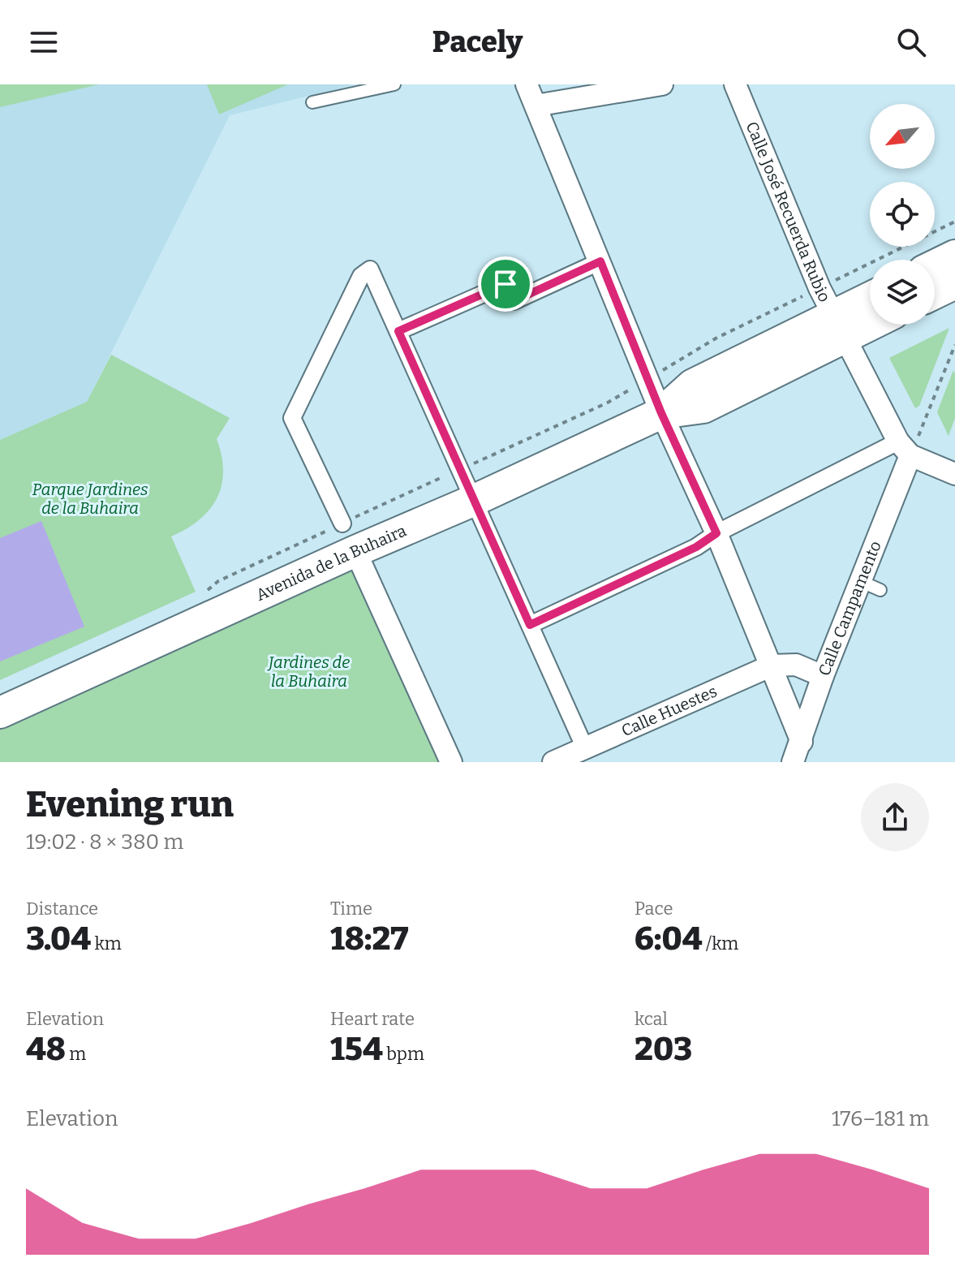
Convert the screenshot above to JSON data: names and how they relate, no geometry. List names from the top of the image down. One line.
{"streets":{"main road":["Avenida de la Buhaira"],"street":["Calle José Recuerda Rubio","Calle Campamento","Calle Huestes"]},"crossings":[["Calle José Recuerda Rubio","Avenida de la Buhaira"],["Calle José Recuerda Rubio","Calle Campamento"]],"parks":["Parque Jardines de la Buhaira","Jardines de la Buhaira"],"north":"bottom left","page":{"header":"Pacely","heading":["Evening run","19:02 · 8 × 380 m"],"stats":[["Distance","3.04 km"],["Time","18:27"],["Pace","6:04 /km"],["Elevation","48 m"],["Heart rate","154 bpm"],["kcal","203"]],"chart":["Elevation","176–181 m"]}}
